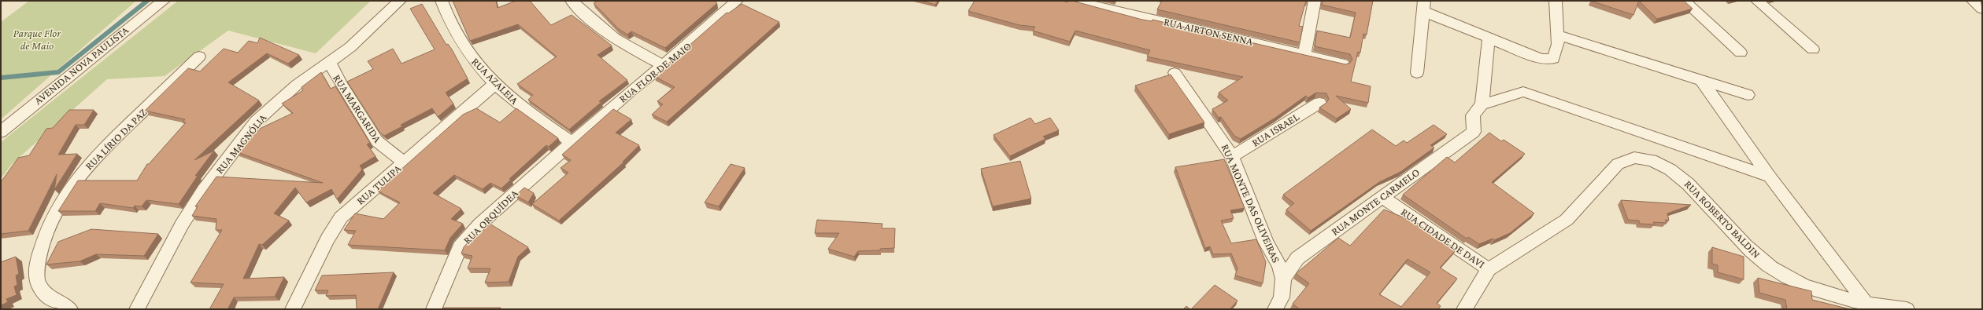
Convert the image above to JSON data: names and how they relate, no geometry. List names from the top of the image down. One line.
{"streets":{"street":["RUA AIRTON SENNA","AVENIDA NOVA PAULISTA","RUA FLOR DE MAIO","RUA AZALEIA","RUA MARGARIDA","RUA ISRAEL","RUA LÍRIO DA PAZ","RUA MAGNÓLIA","RUA TULIPA","RUA MONTE CARMELO","RUA MONTE DAS OLIVEIRAS","RUA ORQUÍDEA","RUA ROBERTO BALDIN","RUA CIDADE DE DAVI"]},"crossings":[["RUA FLOR DE MAIO","RUA AZALEIA"],["RUA FLOR DE MAIO","RUA ORQUÍDEA"],["RUA AZALEIA","RUA TULIPA"],["RUA AZALEIA","RUA ORQUÍDEA"],["RUA MARGARIDA","RUA MAGNÓLIA"],["RUA MARGARIDA","RUA TULIPA"],["RUA ISRAEL","RUA MONTE DAS OLIVEIRAS"],["RUA MONTE CARMELO","RUA MONTE DAS OLIVEIRAS"],["RUA MONTE CARMELO","RUA CIDADE DE DAVI"],["RUA ROBERTO BALDIN","RUA CIDADE DE DAVI"]],"parks":["Parque Flor de Maio"]}
